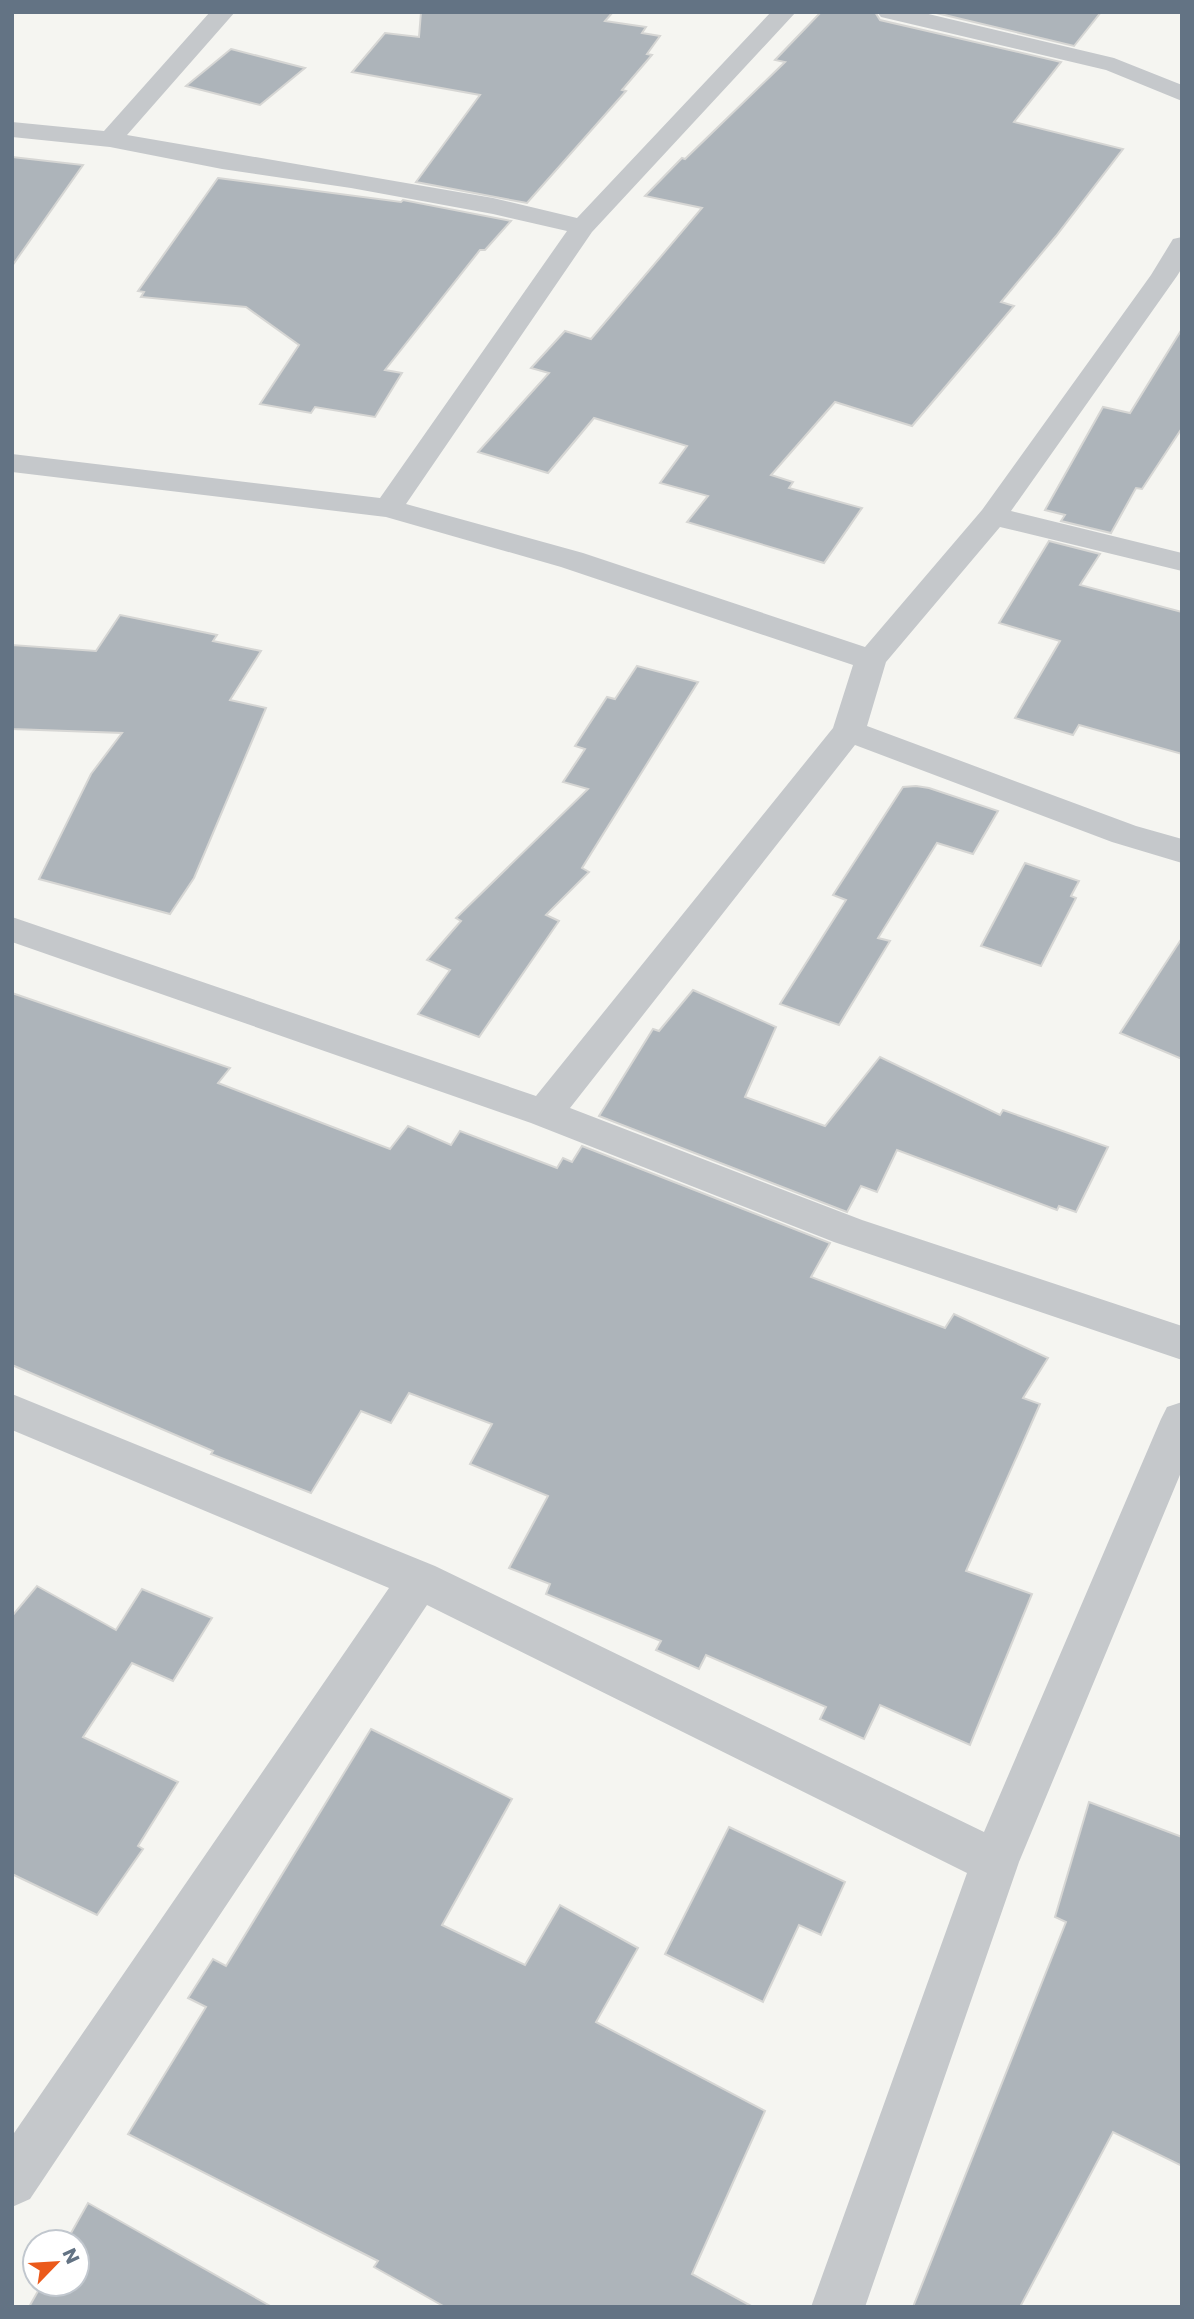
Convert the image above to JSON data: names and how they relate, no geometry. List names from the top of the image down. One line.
{"north":"top right"}
